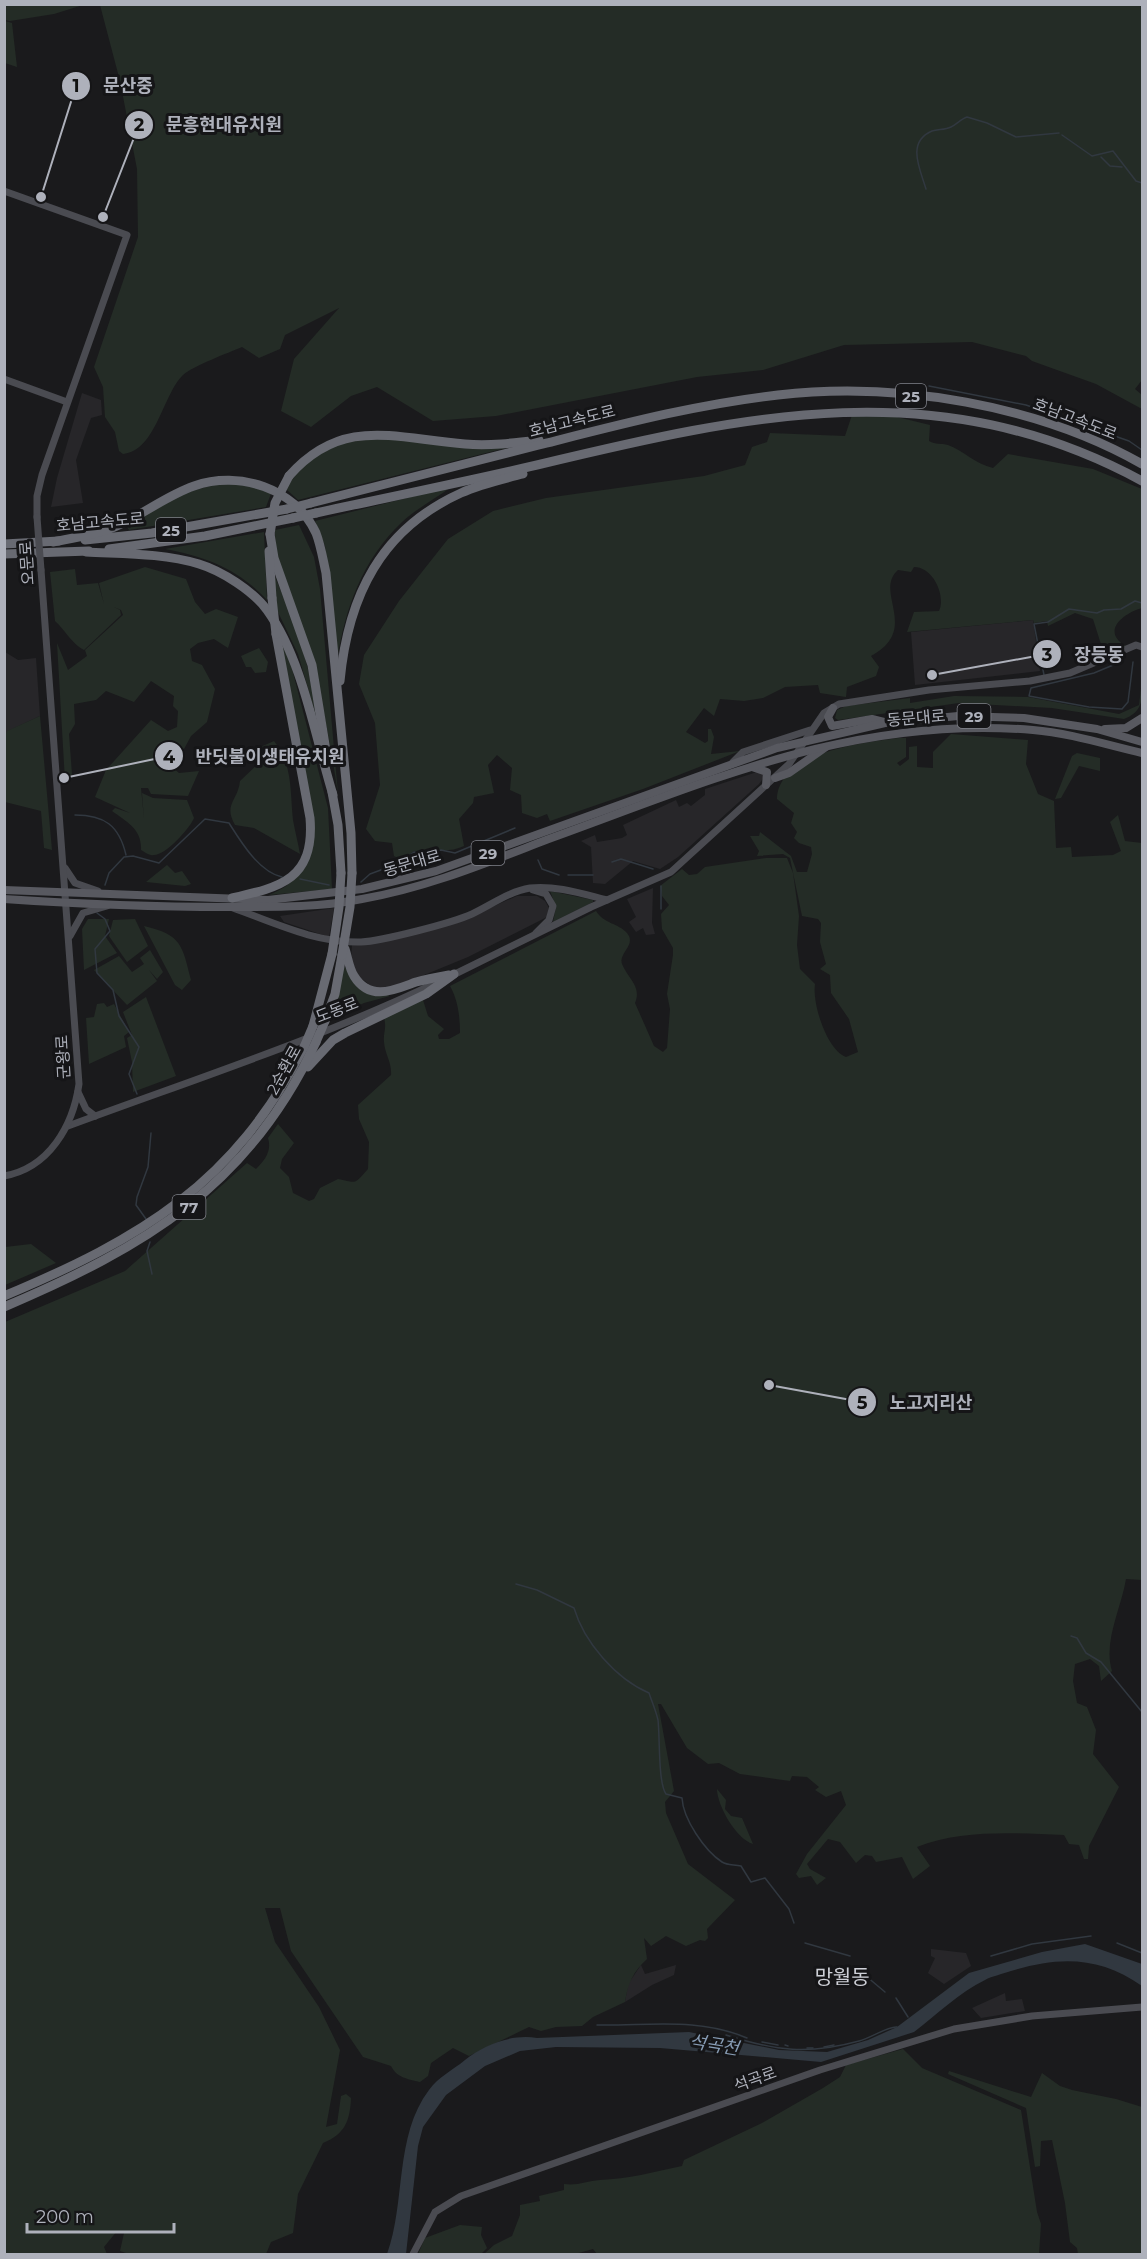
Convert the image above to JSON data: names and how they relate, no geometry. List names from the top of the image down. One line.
{"streets":{"highway":["25","호남고속도로","2순환로","77"],"main road":["오문로","29","동문대로","도동로","군왕로","석곡로"]},"crossings":[["오문로","동문대로"],["오문로","군왕로"],["동문대로","도동로"],["동문대로","군왕로"],["도동로","군왕로"]],"districts":["망월동"],"water":["석곡천"],"places":["문산중","문흥현대유치원","장등동","반딧불이생태유치원","노고지리산"],"scale_bar":"200 m"}
